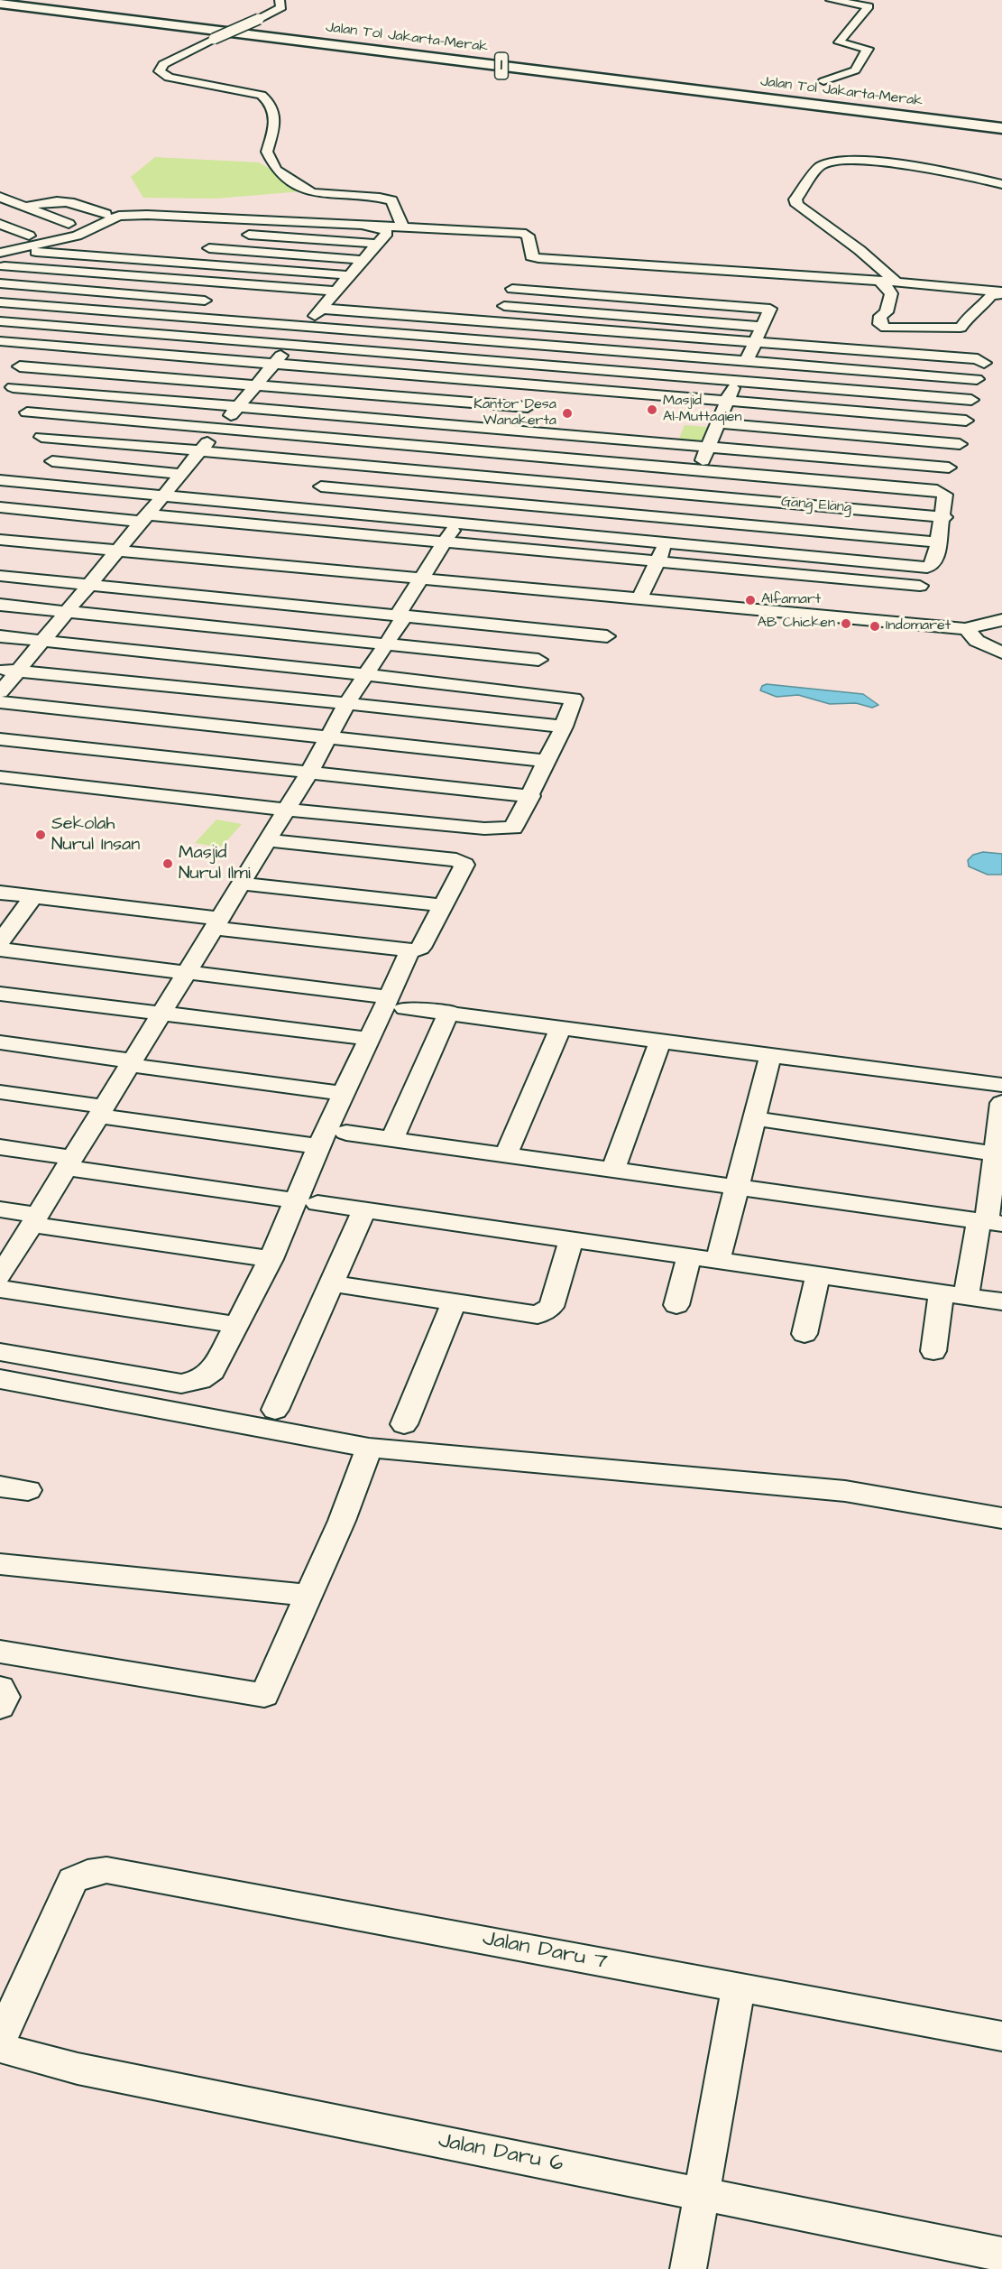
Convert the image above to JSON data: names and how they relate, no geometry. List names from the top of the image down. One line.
{"streets":{"highway":["Jalan Tol Jakarta–Merak","1"],"street":["Gang Elang","Jalan Daru 7","Jalan Daru 6"]},"places":["Masjid Al-Muttaqien","Kantor Desa Wanakerta","Alfamart","AB Chicken","Indomaret","Sekolah Nurul Insan","Masjid Nurul Ilmi"]}
